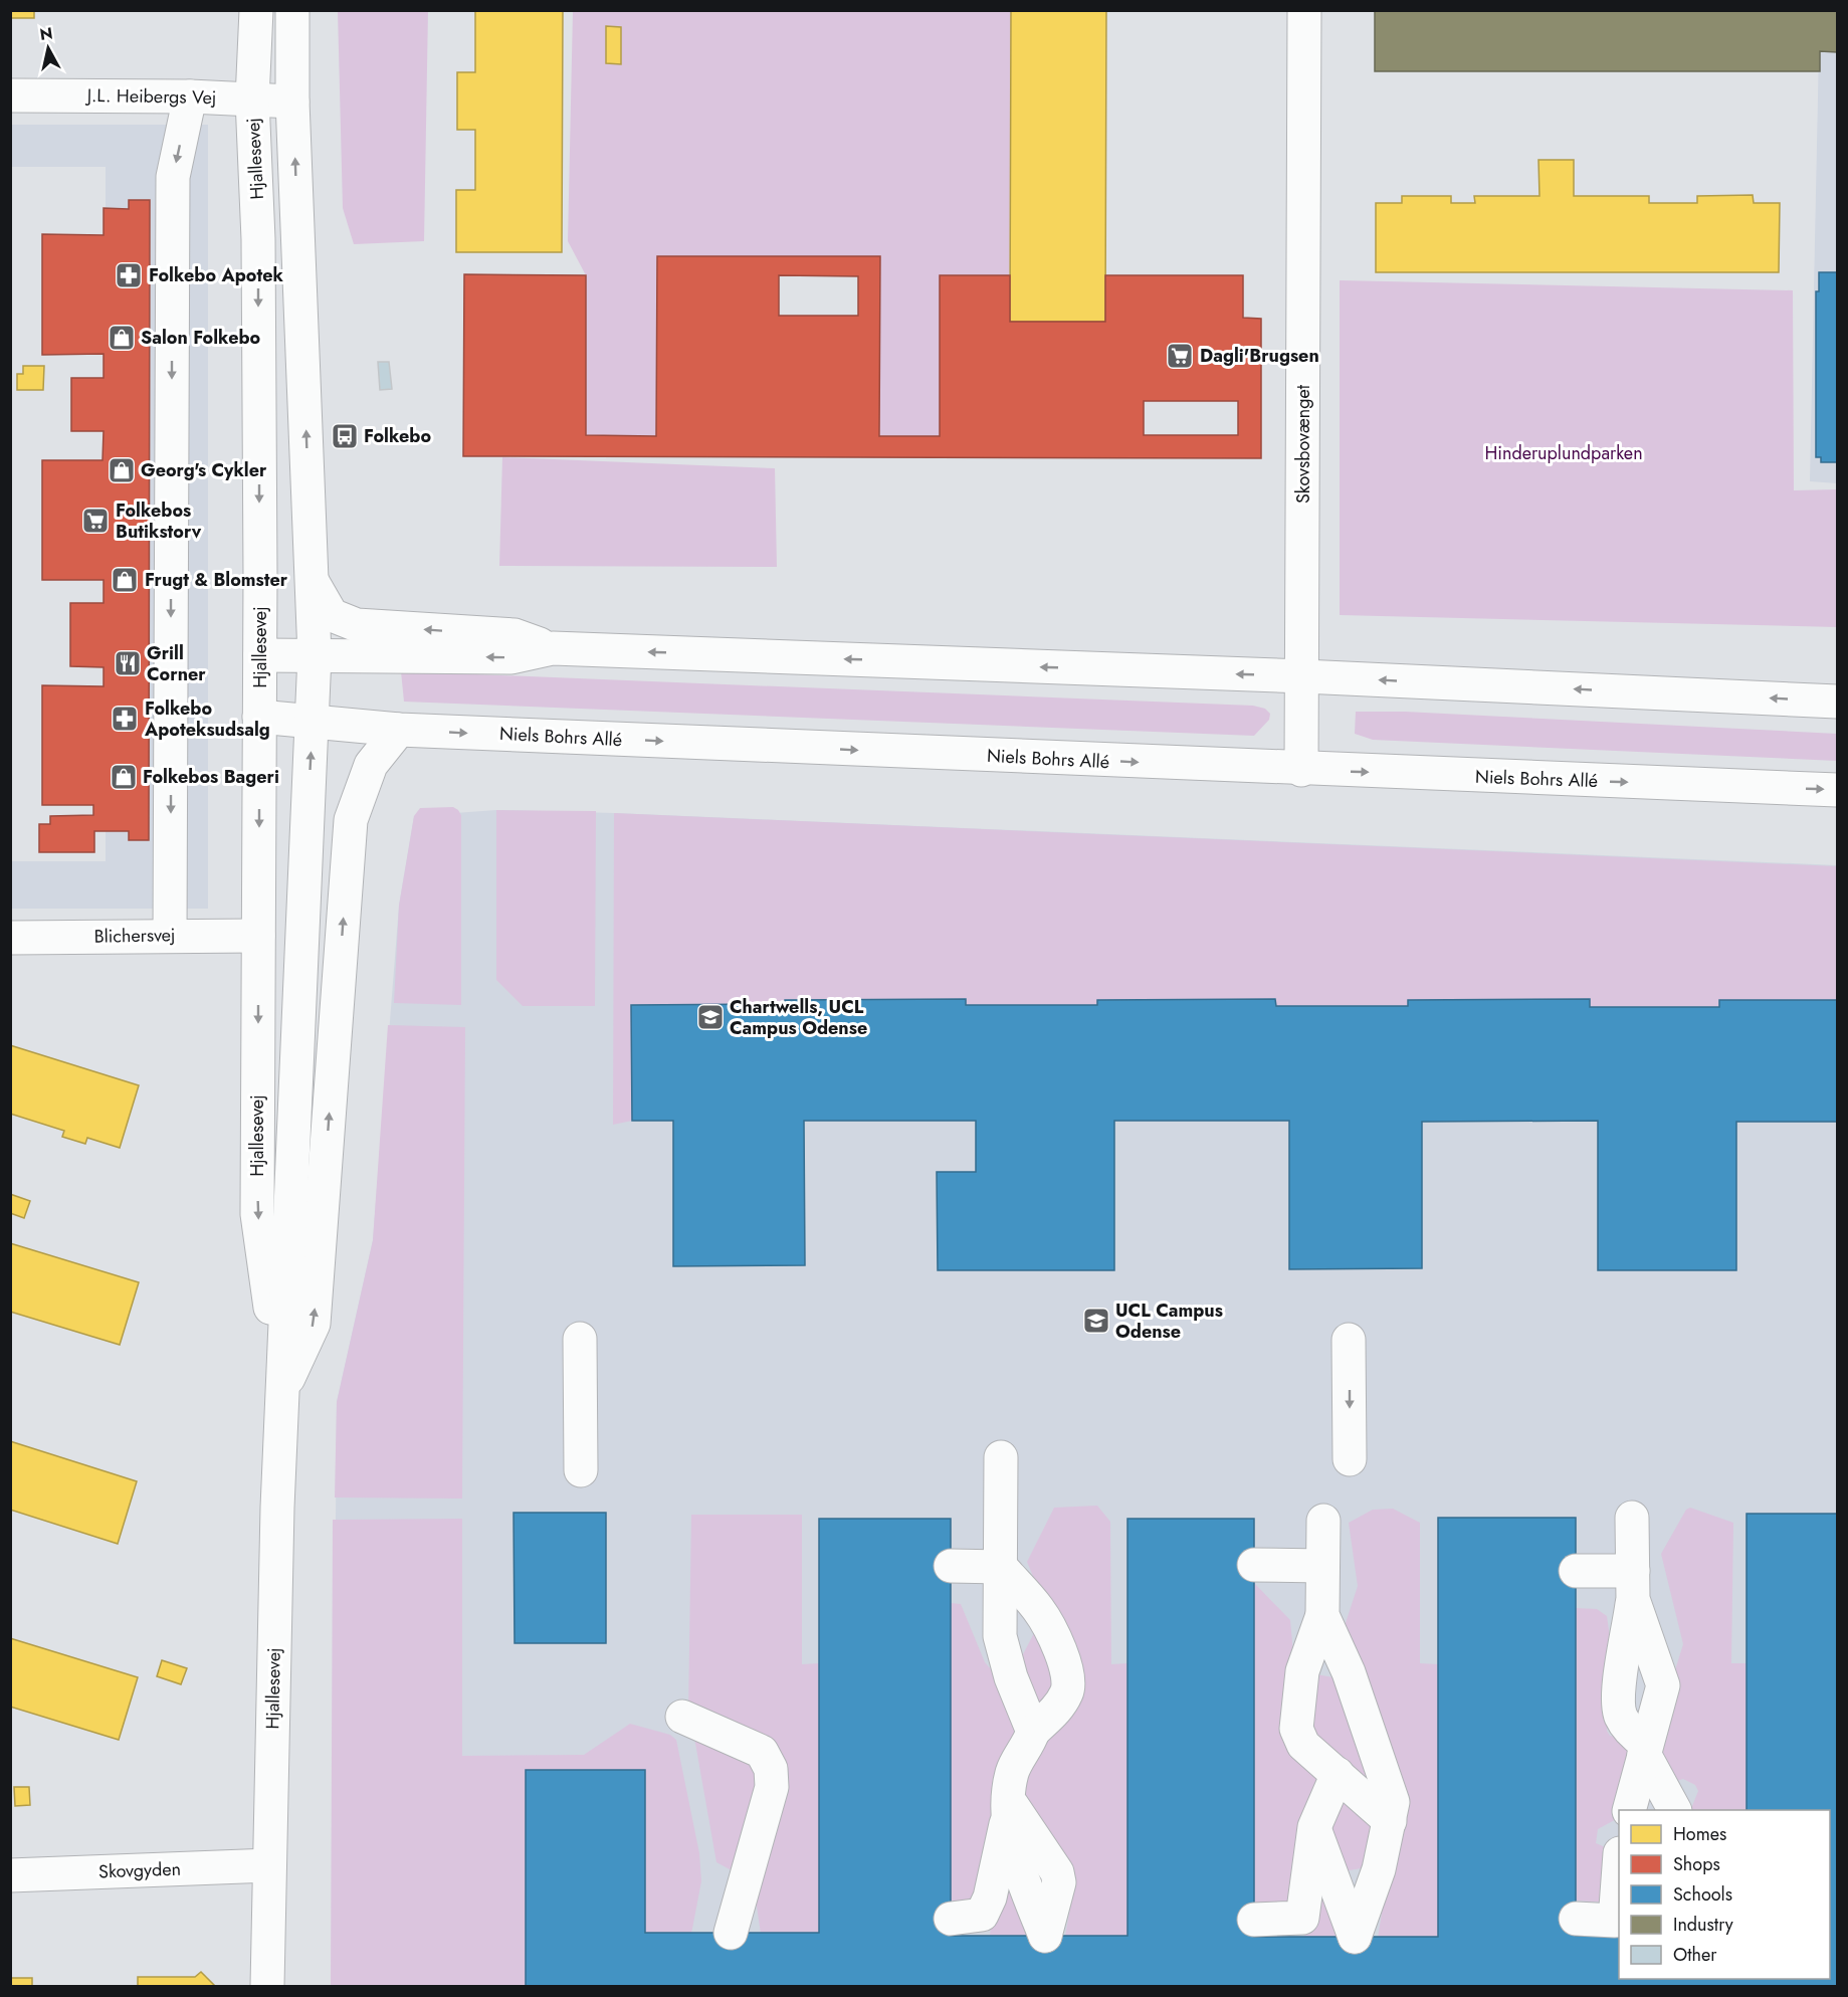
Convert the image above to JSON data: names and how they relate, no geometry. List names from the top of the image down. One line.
{"streets":{"street":["J.L. Heibergs Vej","Hjallesevej","Skovsbovænget","Niels Bohrs Allé","Blichersvej","Skovgyden"]},"crossings":[["J.L. Heibergs Vej","Hjallesevej"],["Hjallesevej","Niels Bohrs Allé"],["Hjallesevej","Blichersvej"],["Hjallesevej","Skovgyden"],["Skovsbovænget","Niels Bohrs Allé"]],"parks":["Hinderuplundparken"],"places":{"pharmacy":["Folkebo Apotek","Folkebo Apoteksudsalg"],"shop":["Salon Folkebo","Georg's Cykler","Frugt & Blomster","Folkebos Bageri"],"supermarket":["Dagli'Brugsen","Folkebos Butikstorv"],"bus stop":["Folkebo"],"restaurant":["Grill Corner"],"school or university":["Chartwells, UCL Campus Odense","UCL Campus Odense"]},"legend":["Homes","Shops","Schools","Industry","Other"],"north":"top"}
